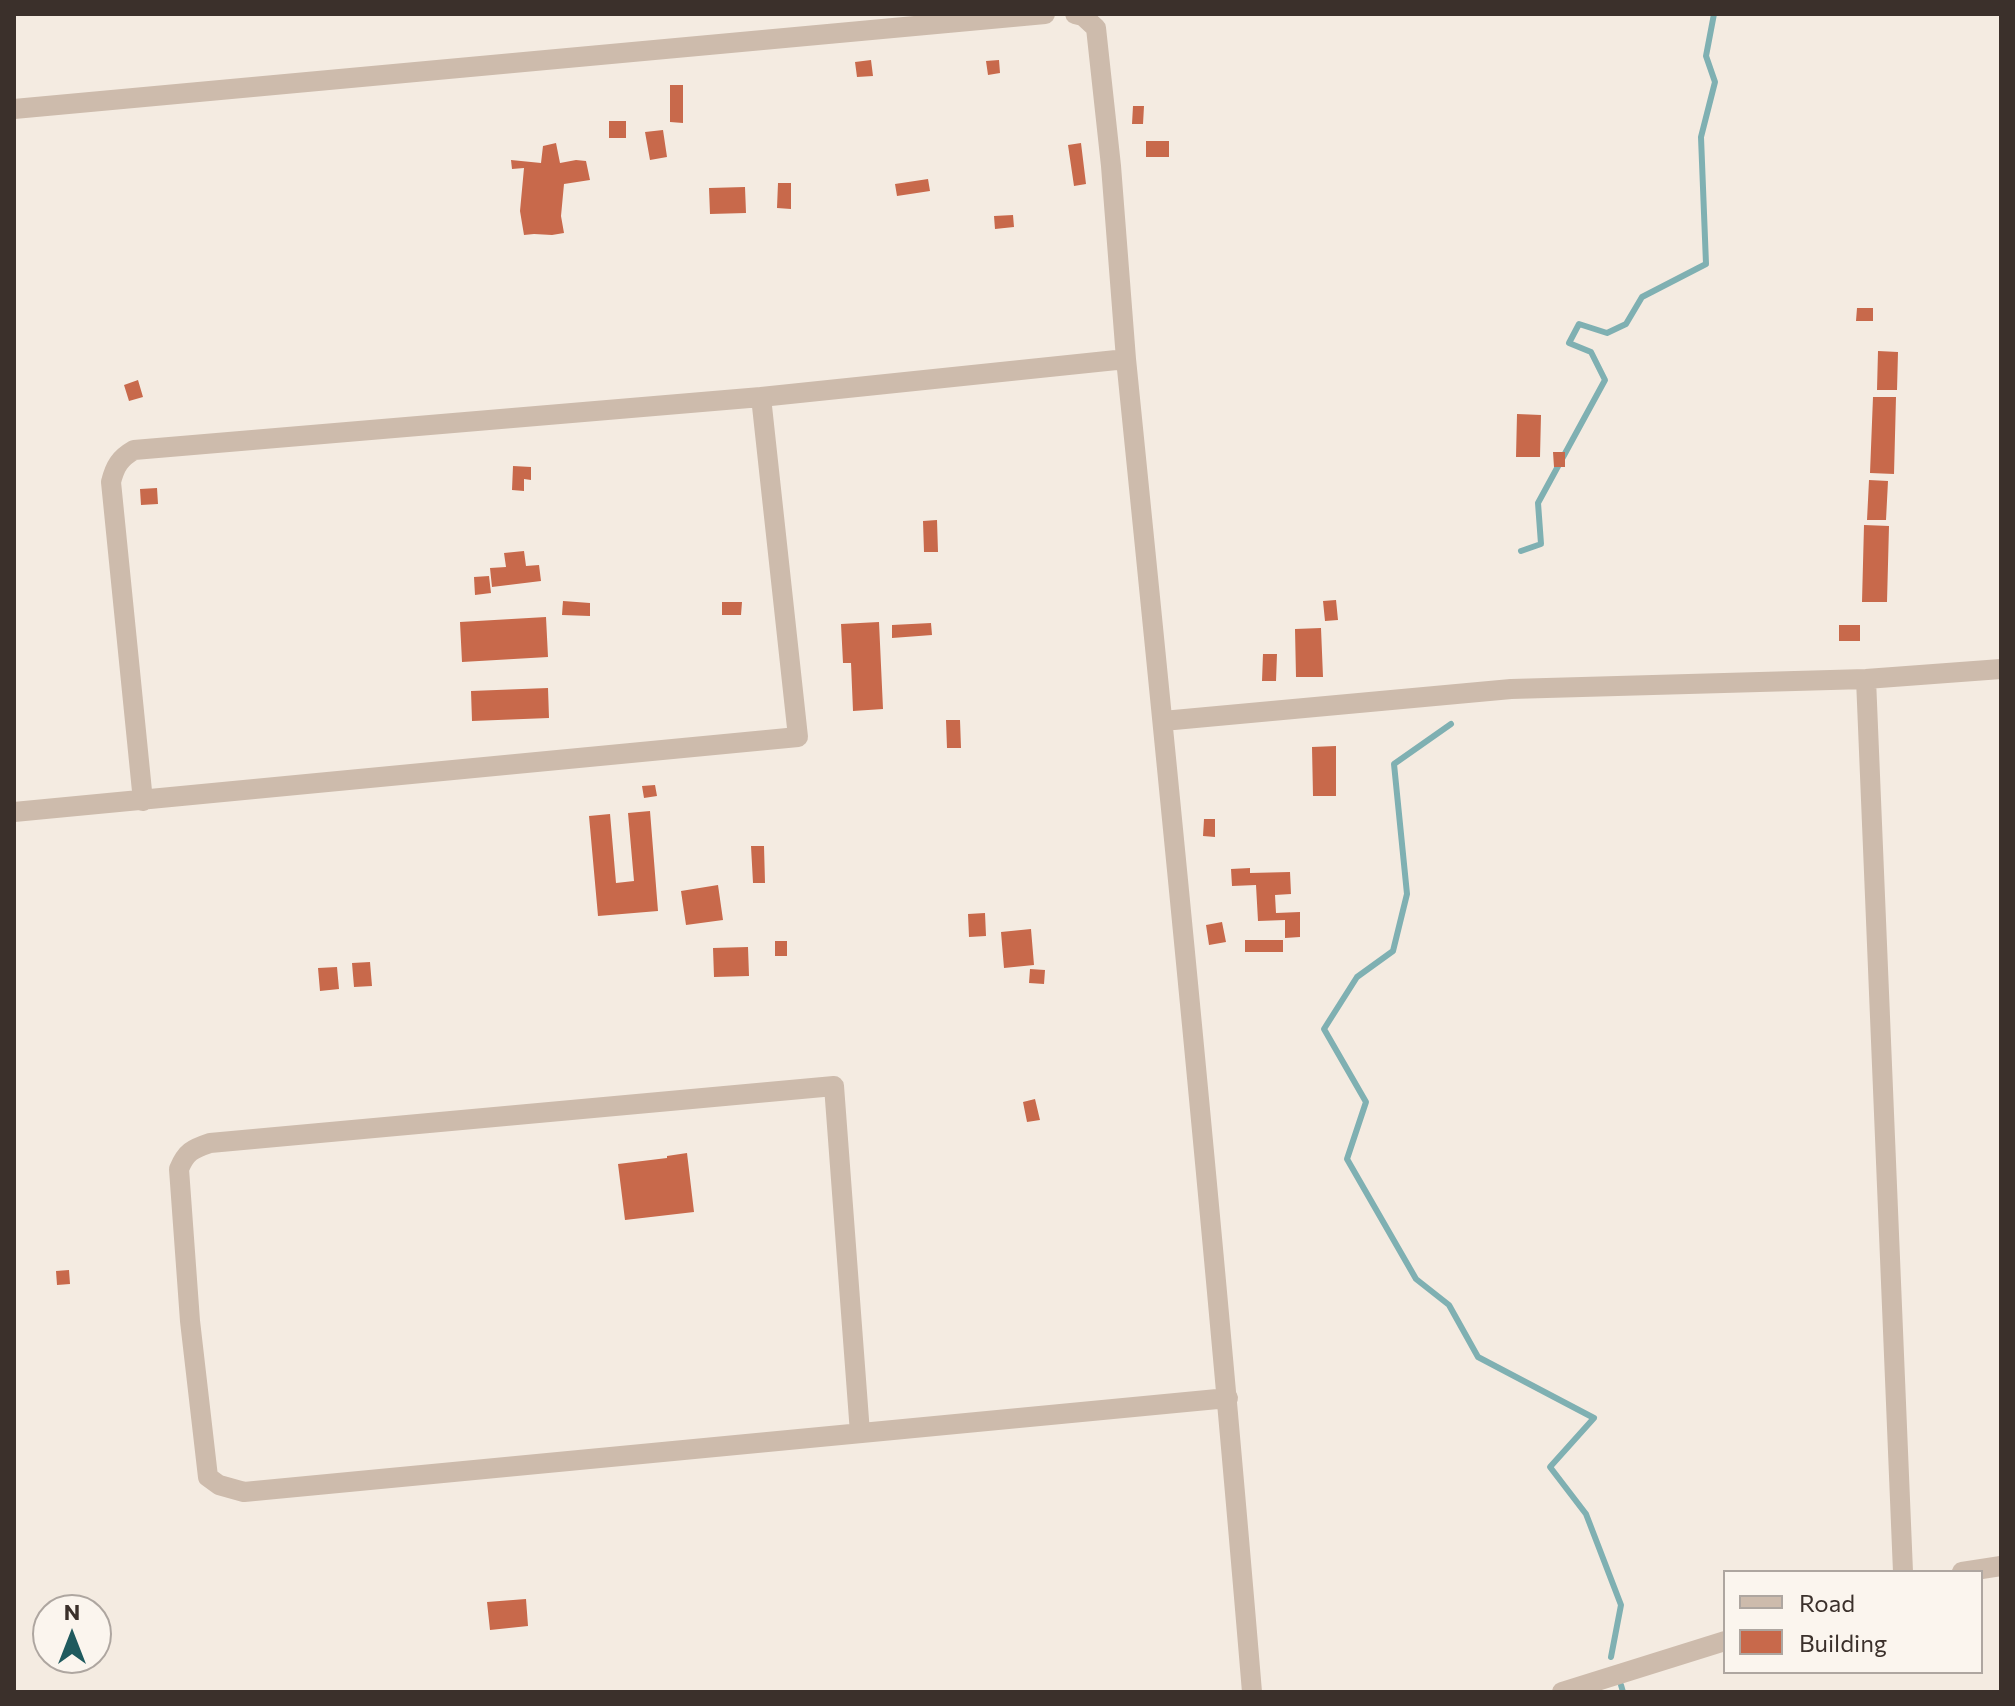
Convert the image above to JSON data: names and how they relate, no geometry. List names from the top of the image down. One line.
{"legend":["Road","Building"],"north":"top"}
